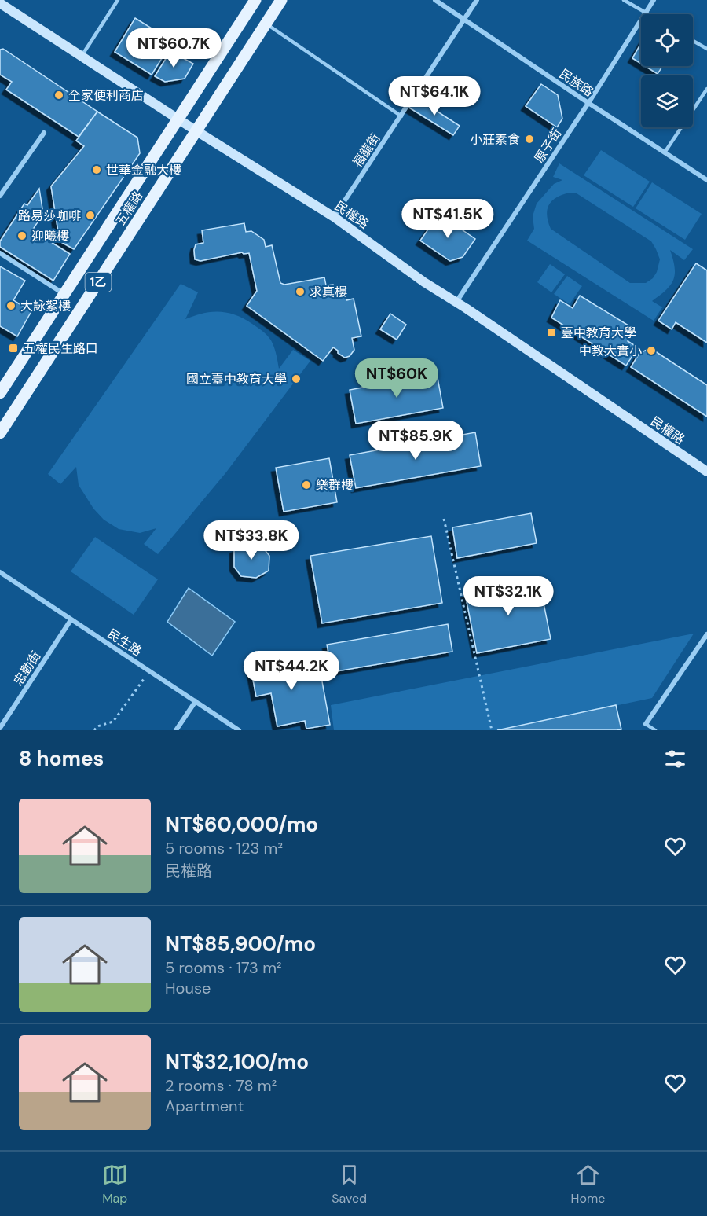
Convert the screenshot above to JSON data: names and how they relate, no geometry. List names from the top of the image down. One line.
{"streets":{"main road":["五權路","民權路","1乙"],"street":["民族路","原子街","福龍街","民生路","忠勤街"]},"crossings":[["民族路","原子街"],["民族路","福龍街"],["原子街","民權路"],["福龍街","民權路"],["五權路","民權路"],["民生路","忠勤街"]],"places":{"other":["全家便利商店","小莊素食","世華金融大樓","路易莎咖啡","迎曦樓","求真樓","大詠絮樓","中教大實小","國立臺中教育大學","樂群樓"],"transit":["臺中教育大學","五權民生路口"]},"page":{"price":["NT$60.7K","NT$64.1K","NT$41.5K","NT$60K","NT$85.9K","NT$33.8K","NT$32.1K","NT$44.2K"],"heading":"8 homes","list":[{"name":"NT$60,000/mo","note":"5 rooms · 123 m² · 民權路"},{"name":"NT$85,900/mo","note":"5 rooms · 173 m² · House"},{"name":"NT$32,100/mo","note":"2 rooms · 78 m² · Apartment"}],"tabs":["Map","Saved","Home"]}}
